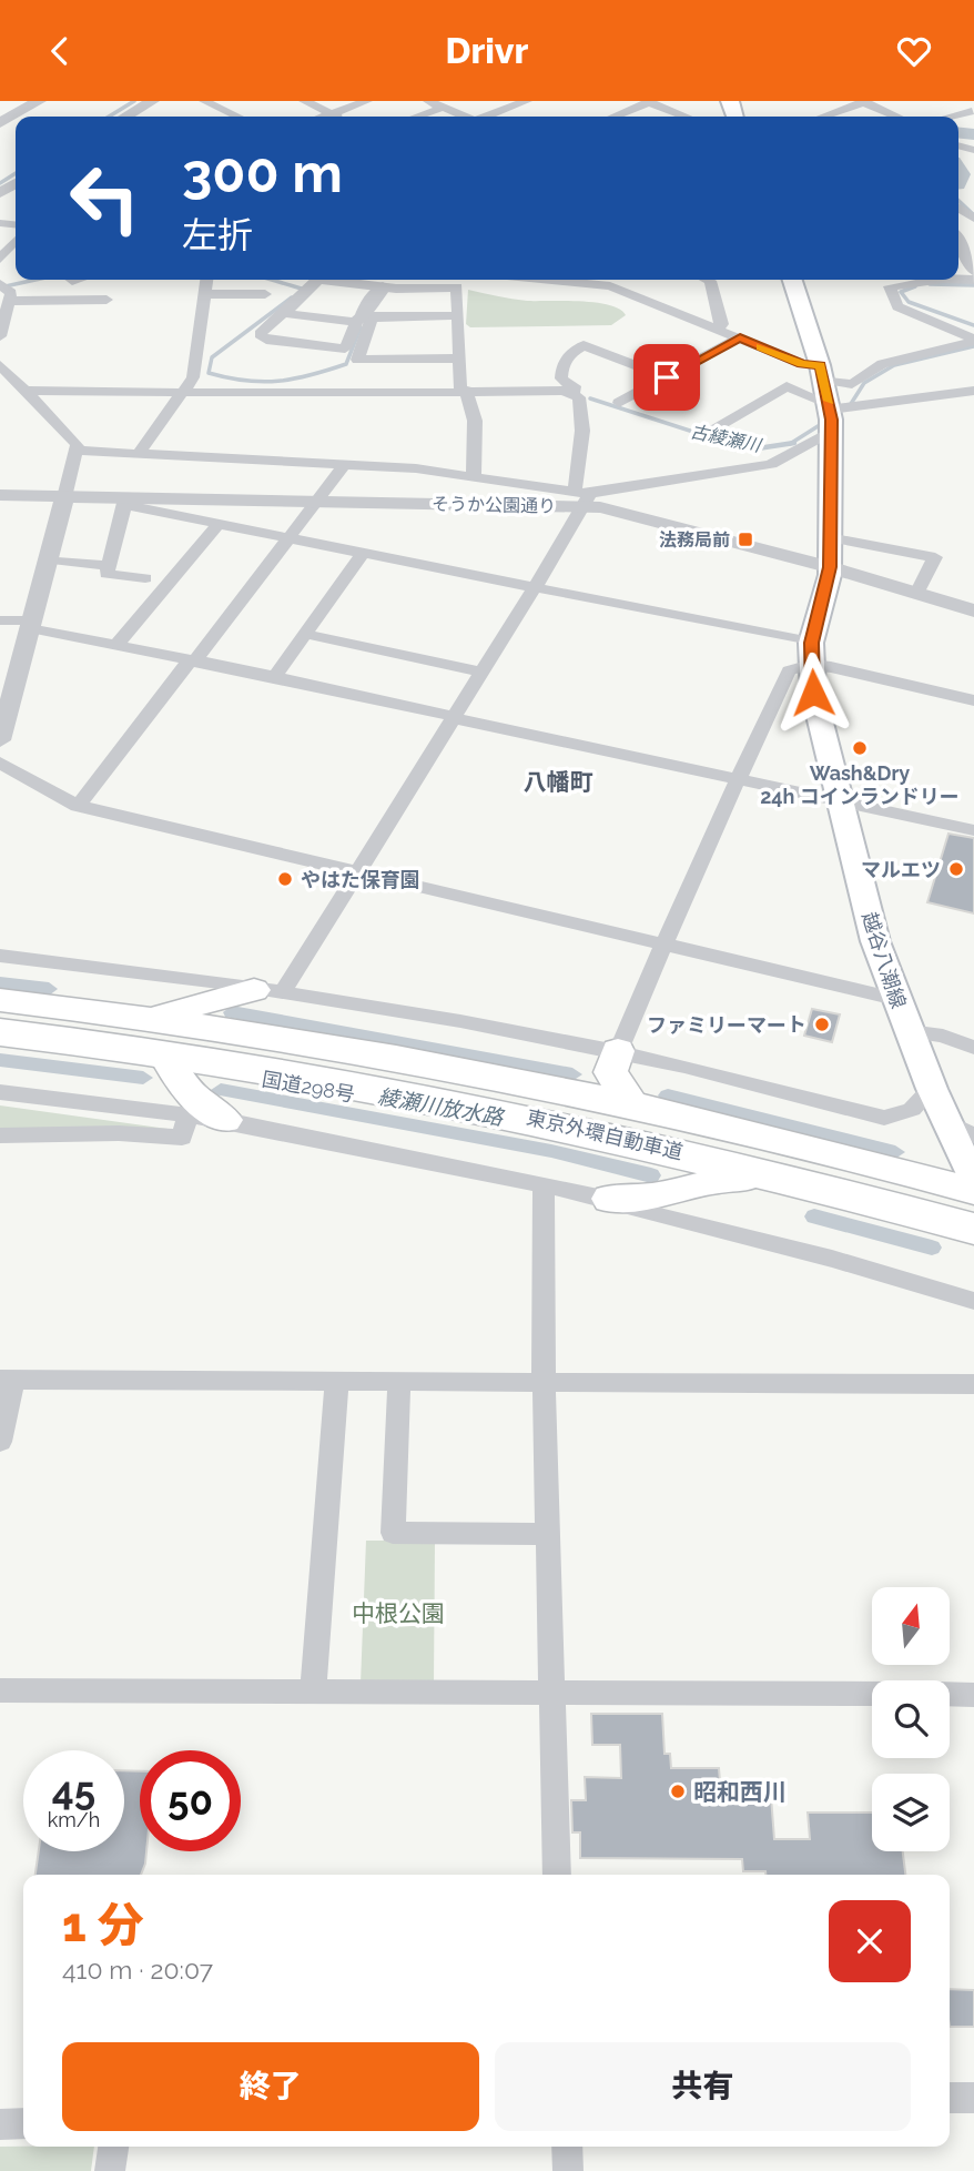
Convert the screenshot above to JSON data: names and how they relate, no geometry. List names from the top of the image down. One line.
{"streets":{"highway":["国道298号","東京外環自動車道"],"main road":["越谷八潮線"],"street":["そうか公園通り"]},"crossings":[["そうか公園通り","越谷八潮線"]],"districts":["八幡町"],"water":["古綾瀬川","綾瀬川放水路"],"parks":["中根公園"],"places":{"transit":["法務局前"],"other":["Wash&Dry 24h コインランドリー","マルエツ","やはた保育園","ファミリーマート","昭和西川"]},"north":"top","page":{"header":"Drivr","turn":["300 m","左折"],"speed":"45 km/h","limit":"50","heading":["1 分","410 m · 20:07"],"buttons":["終了","共有"]}}
